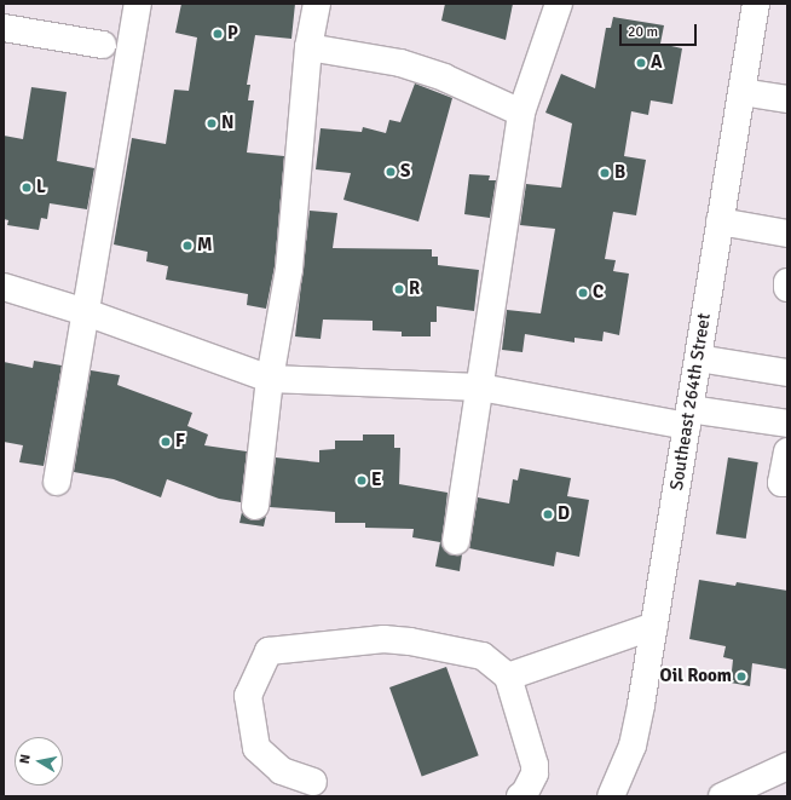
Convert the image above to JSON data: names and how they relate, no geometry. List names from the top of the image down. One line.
{"streets":{"street":["Southeast 264th Street"]},"places":["P","A","N","S","B","L","M","R","C","F","E","D","Oil Room"],"scale_bar":"20 m","north":"left"}
